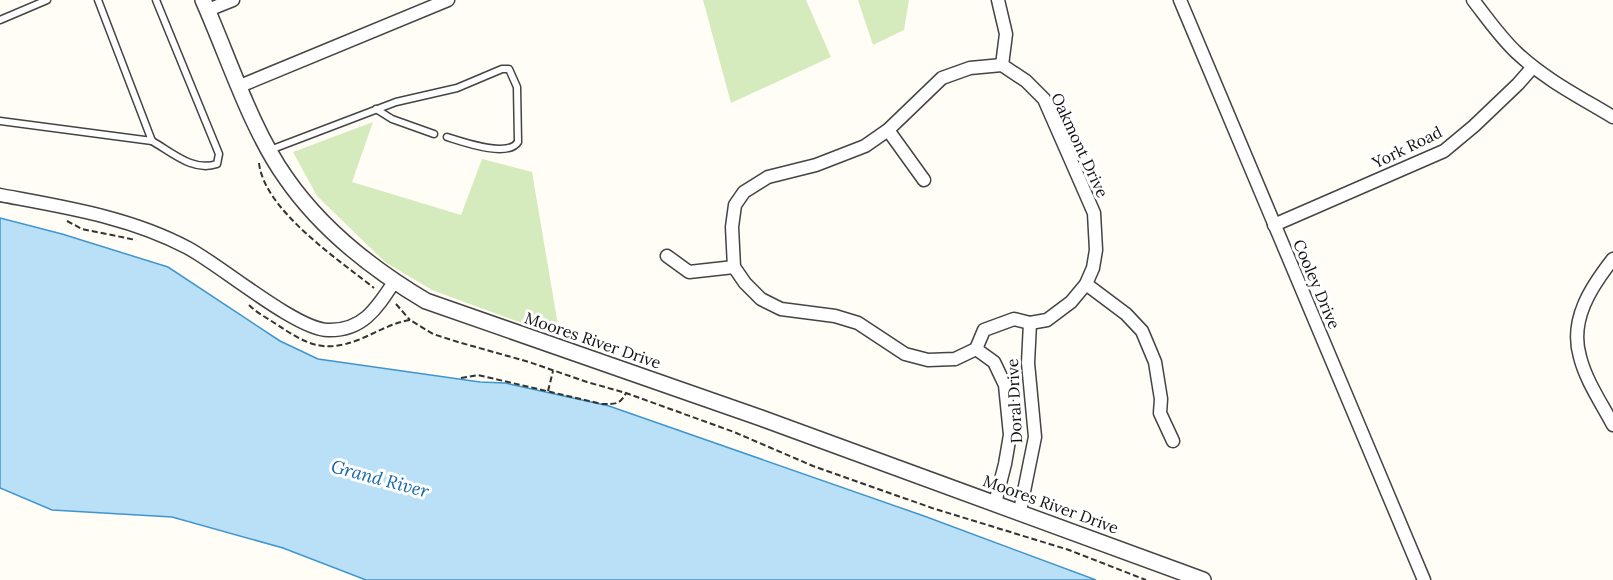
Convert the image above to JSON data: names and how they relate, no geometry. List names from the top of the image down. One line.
{"streets":{"street":["Oakmont Drive","York Road","Cooley Drive","Moores River Drive","Doral Drive"]},"crossings":[["Oakmont Drive","Doral Drive"],["York Road","Cooley Drive"],["Moores River Drive","Doral Drive"]],"water":["Grand River"]}
